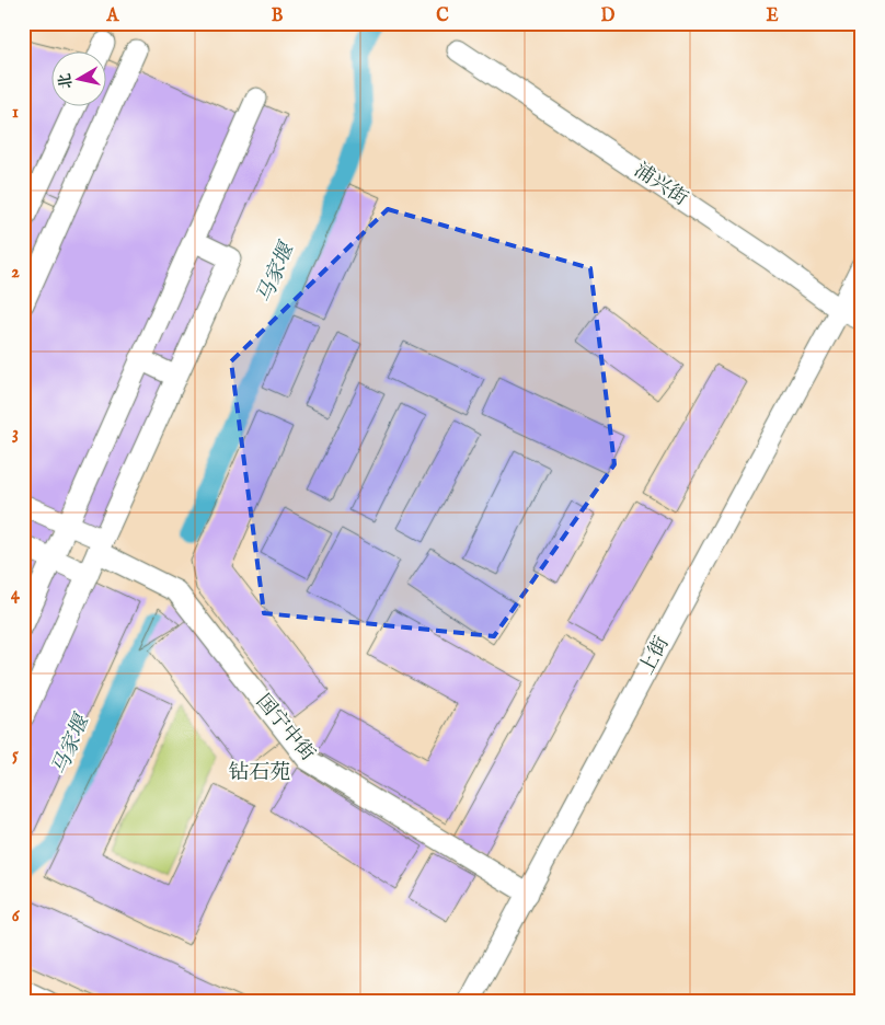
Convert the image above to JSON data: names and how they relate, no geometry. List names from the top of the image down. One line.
{"streets":{"street":["浦兴街","上街","国宁中街"]},"crossings":[["浦兴街","上街"],["上街","国宁中街"]],"districts":["钻石苑"],"water":["马家堰"],"north":"left","grid":{"columns":["A","B","C","D","E"],"rows":["1","2","3","4","5","6"]}}
